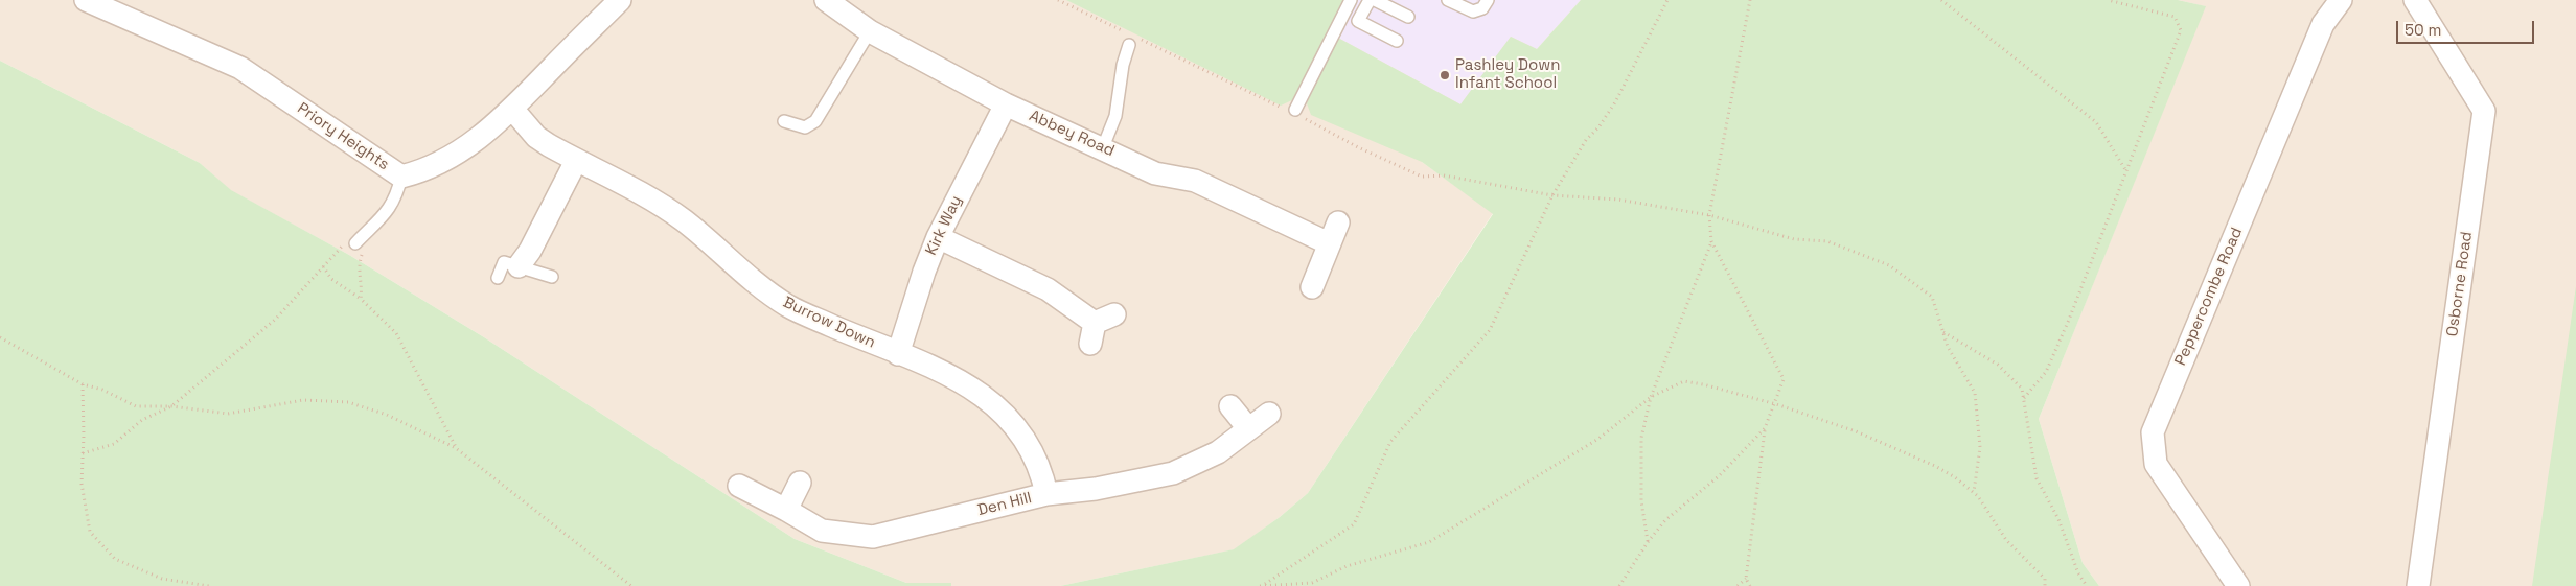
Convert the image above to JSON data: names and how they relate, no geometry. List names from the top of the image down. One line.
{"streets":{"street":["Abbey Road","Priory Heights","Kirk Way","Osborne Road","Peppercombe Road","Burrow Down","Den Hill"]},"crossings":[["Abbey Road","Kirk Way"],["Priory Heights","Burrow Down"],["Kirk Way","Burrow Down"],["Burrow Down","Den Hill"]],"places":["Pashley Down Infant School"],"scale_bar":"50 m"}
